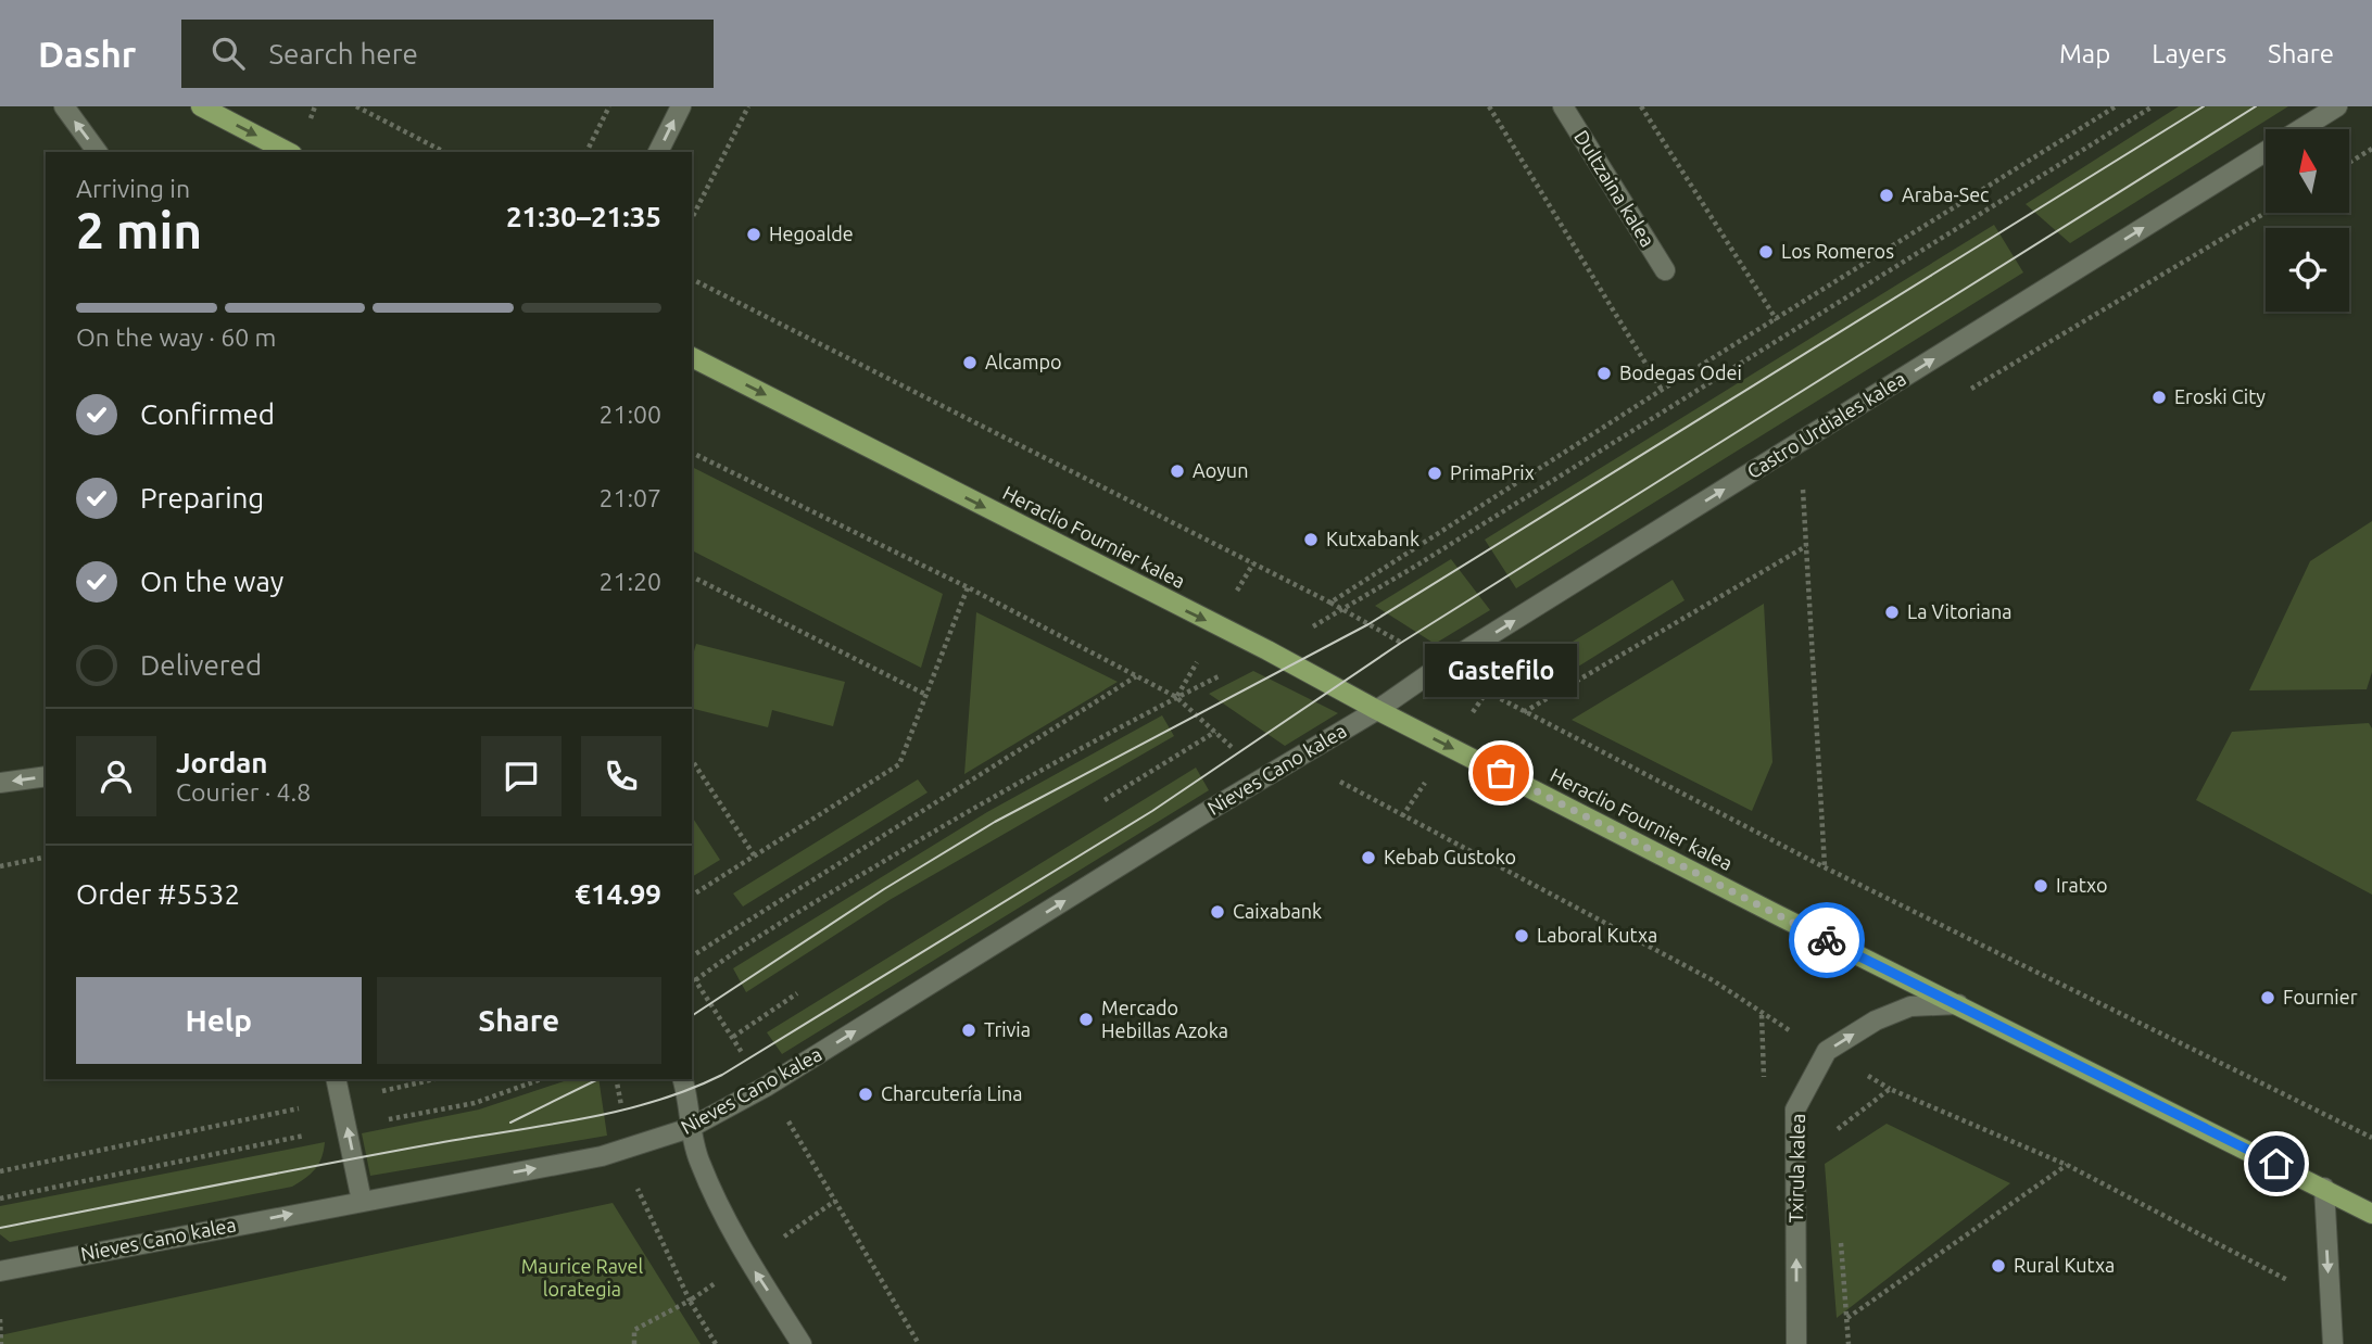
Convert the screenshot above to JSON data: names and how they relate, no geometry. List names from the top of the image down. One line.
{"streets":{"main road":["Heraclio Fournier kalea"],"street":["Dultzaina kalea","Castro Urdiales kalea","Nieves Cano kalea","Txirula kalea"]},"crossings":[["Castro Urdiales kalea","Heraclio Fournier kalea"],["Castro Urdiales kalea","Nieves Cano kalea"],["Heraclio Fournier kalea","Nieves Cano kalea"],["Heraclio Fournier kalea","Txirula kalea"]],"one_way":["Castro Urdiales kalea","Heraclio Fournier kalea","Nieves Cano kalea","Txirula kalea"],"parks":["Maurice Ravel lorategia"],"places":["Araba-Sec","Hegoalde","Los Romeros","Alcampo","Bodegas Odei","Eroski City","Aoyun","PrimaPrix","Kutxabank","La Vitoriana","Gastefilo","Kebab Gustoko","Iratxo","Caixabank","Laboral Kutxa","Fournier","Mercado Hebillas Azoka","Trivia","Charcutería Lina","Rural Kutxa"],"north":"top","page":{"header":"Dashr","search":"Search here","nav":["Map","Layers","Share"],"heading":["2 min","Arriving in","21:30–21:35"],"panel":["Jordan","Courier · 4.8","Order #5532","€14.99"],"bar":"On the way · 60 m","list":[["Confirmed","21:00"],["Preparing","21:07"],["On the way","21:20"],"Delivered"],"bubble":"Gastefilo","buttons":["Help","Share"]}}
